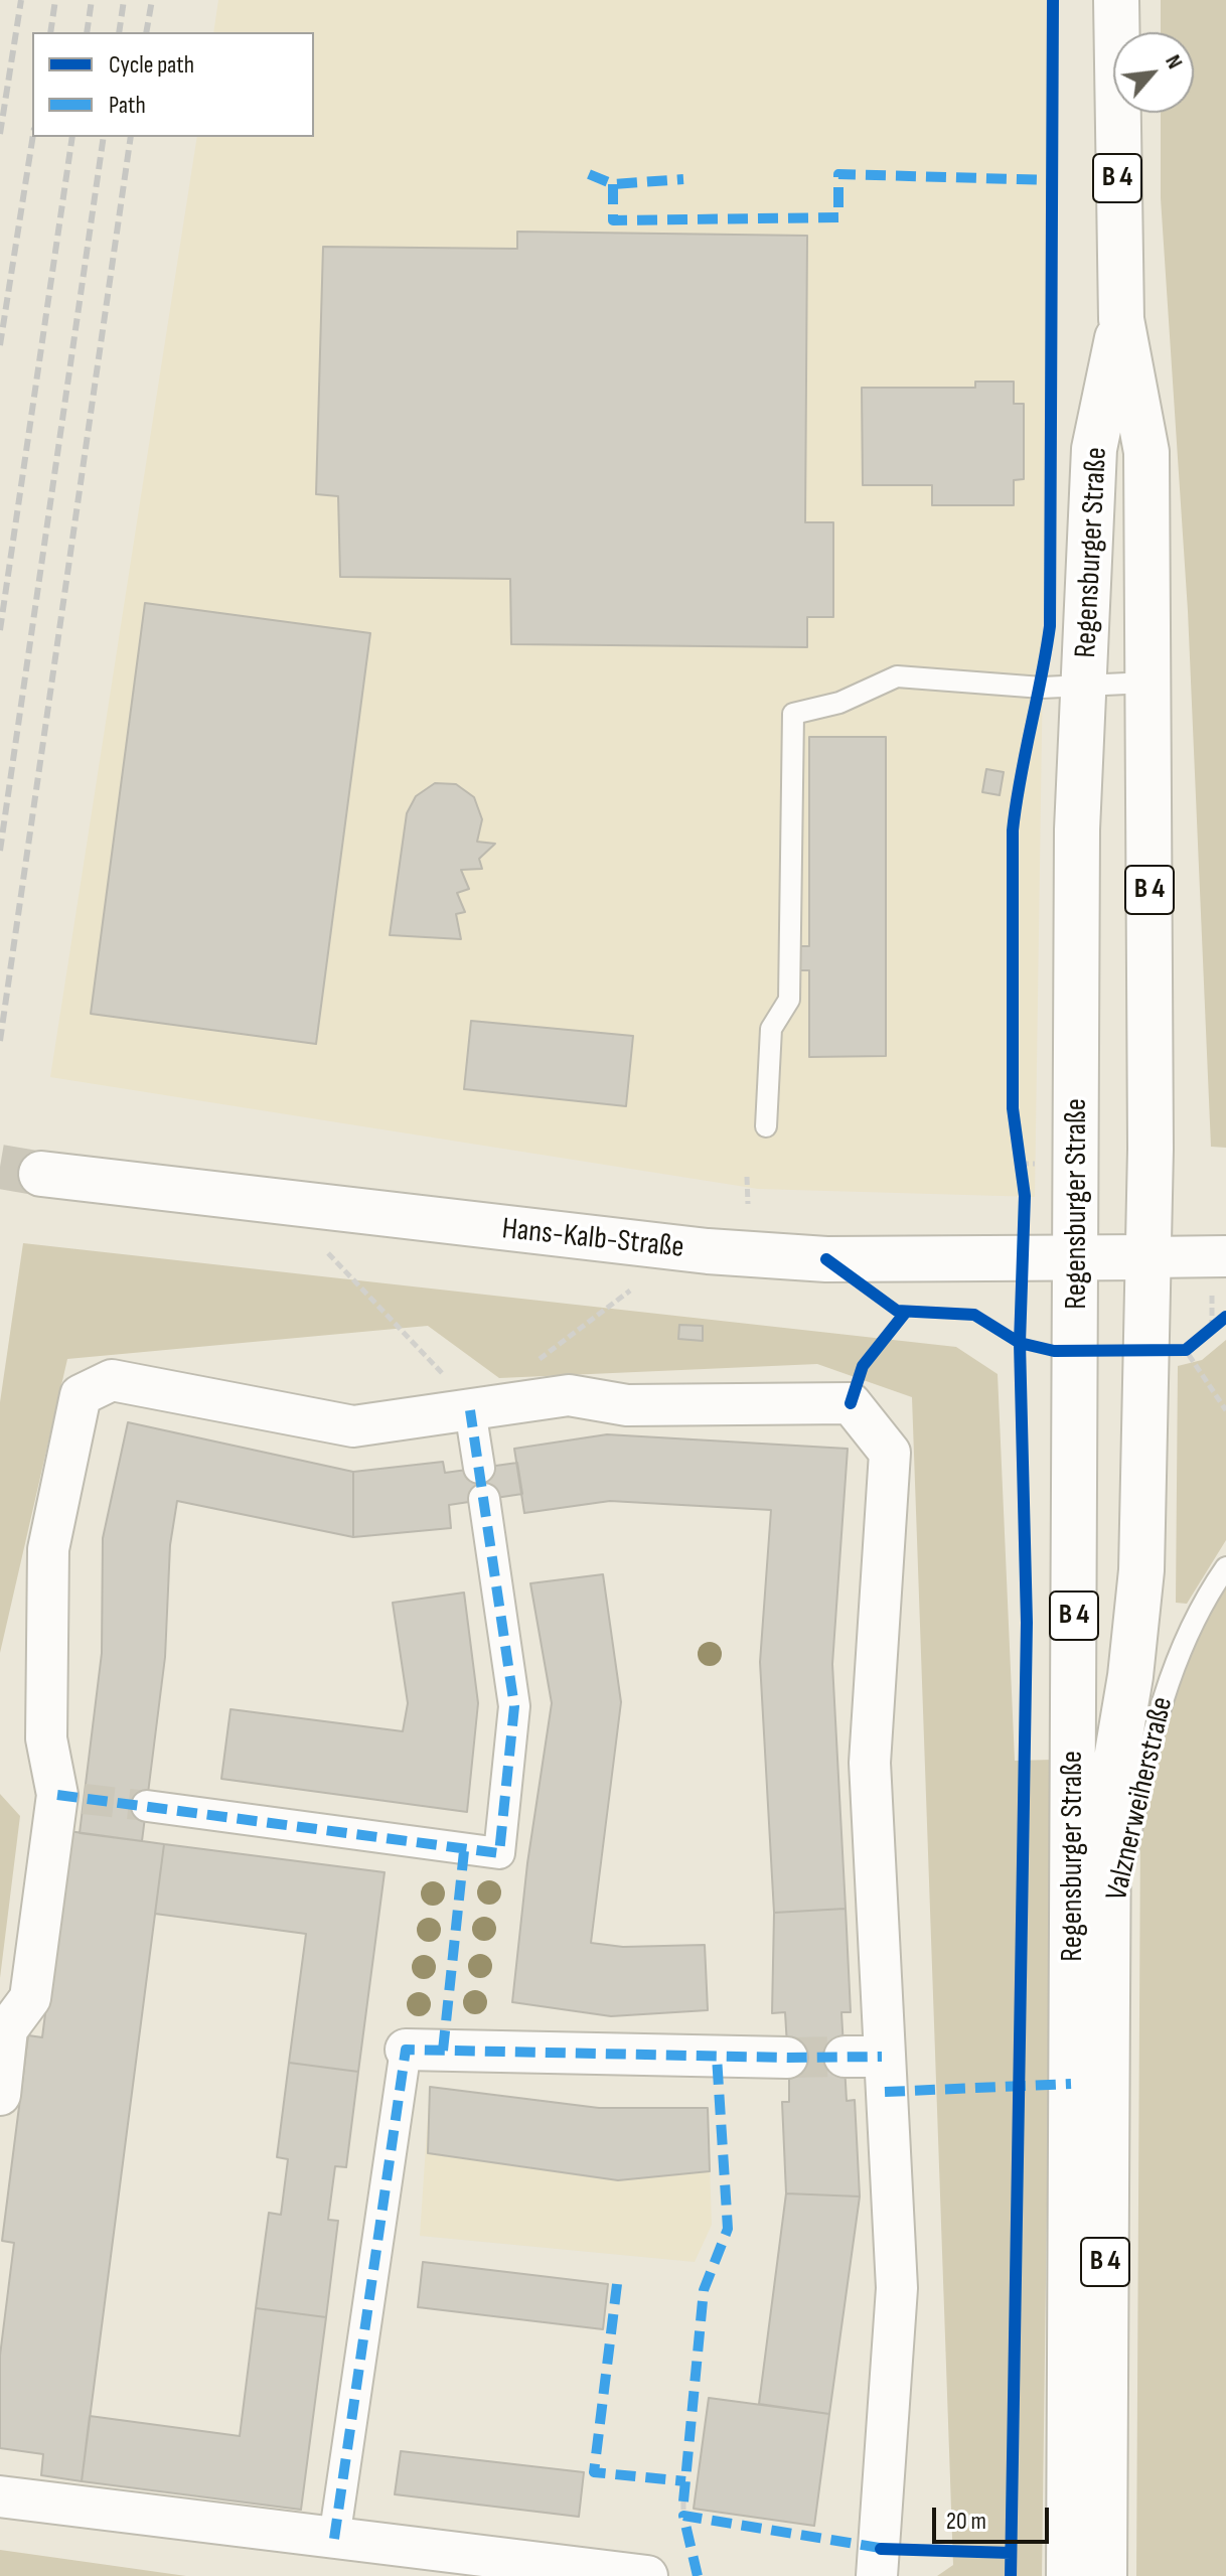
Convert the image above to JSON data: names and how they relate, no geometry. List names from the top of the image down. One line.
{"streets":{"main road":["B 4","Regensburger Straße","Hans-Kalb-Straße"],"lane":["Valznerweiherstraße"]},"crossings":[["B 4","Regensburger Straße"],["B 4","Valznerweiherstraße"],["Regensburger Straße","Hans-Kalb-Straße"],["Regensburger Straße","Valznerweiherstraße"]],"legend":["Cycle path","Path"],"scale_bar":"20 m","north":"top right"}
